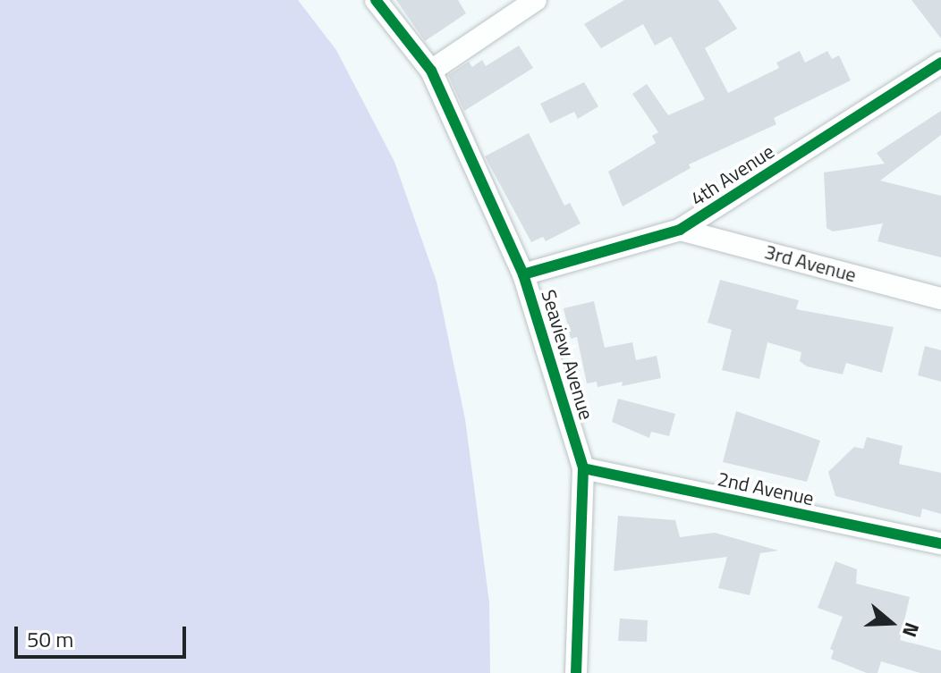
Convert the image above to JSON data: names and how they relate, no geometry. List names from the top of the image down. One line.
{"streets":{"street":["4th Avenue","3rd Avenue","Seaview Avenue","2nd Avenue"]},"crossings":[["4th Avenue","3rd Avenue"],["4th Avenue","Seaview Avenue"],["Seaview Avenue","2nd Avenue"]],"scale_bar":"50 m","north":"right"}
